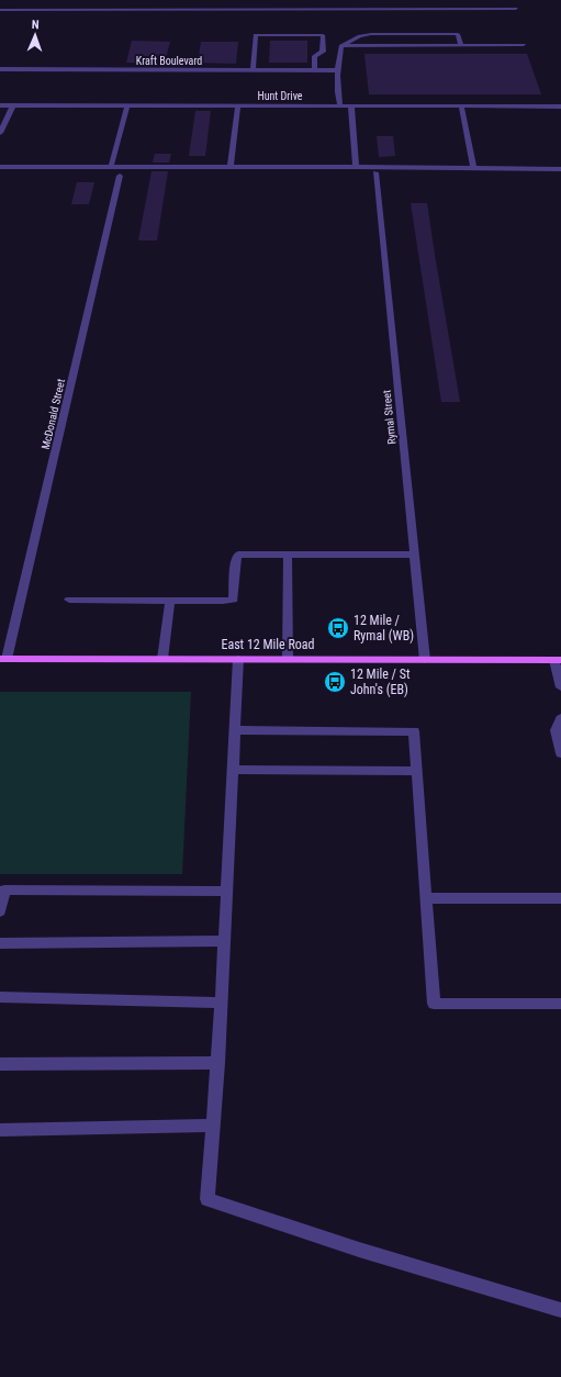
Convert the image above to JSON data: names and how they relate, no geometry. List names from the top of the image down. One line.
{"streets":{"main road":["East 12 Mile Road"],"street":["Kraft Boulevard","Hunt Drive","McDonald Street","Rymal Street"]},"crossings":[["McDonald Street","East 12 Mile Road"],["Rymal Street","East 12 Mile Road"]],"places":{"bus stop":["12 Mile / Rymal (WB)","12 Mile / St John's (EB)"]},"north":"top"}
